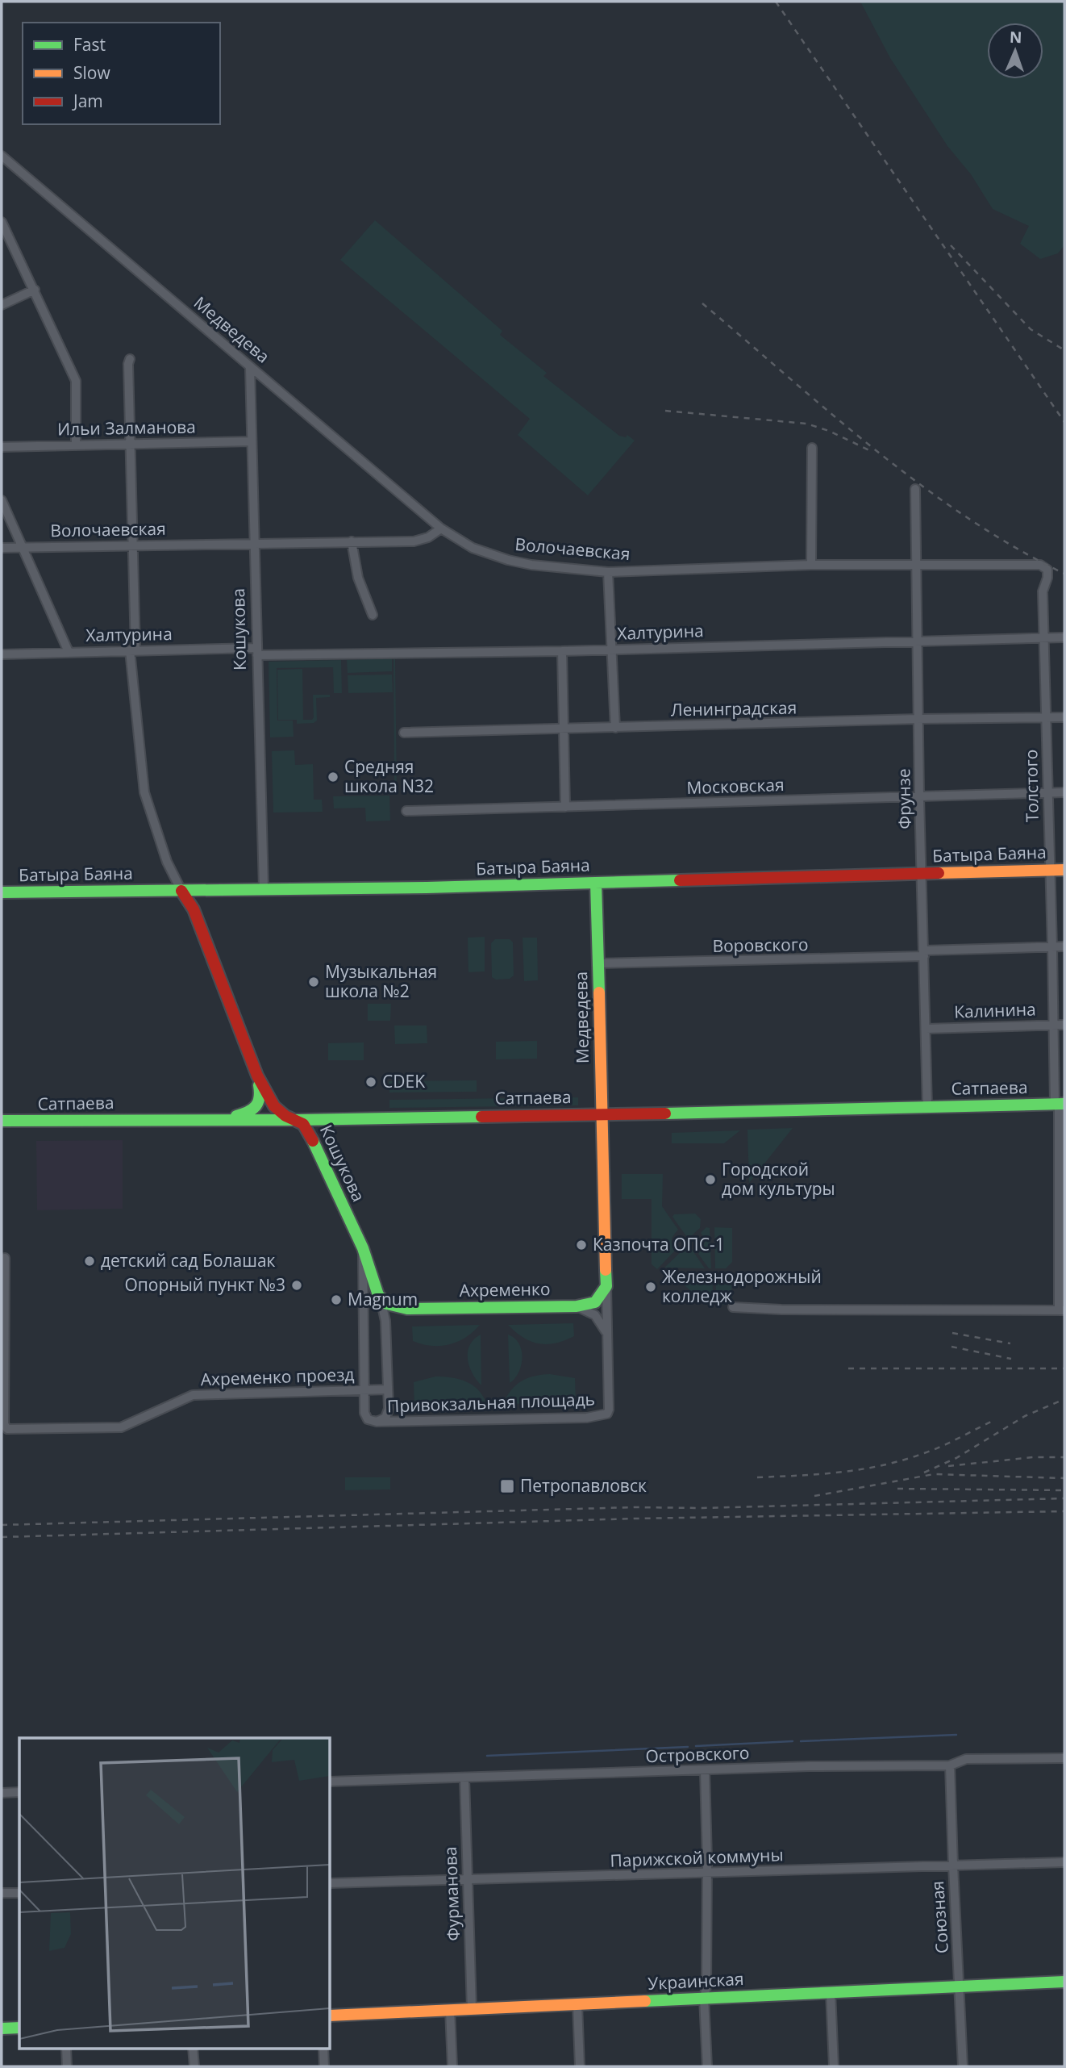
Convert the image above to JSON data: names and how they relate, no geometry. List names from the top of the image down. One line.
{"streets":{"street":["Медведева","Ильи Залманова","Волочаевская","Кошукова","Халтурина","Ленинградская","Толстого","Московская","Фрунзе","Батыра Баяна","Воровского","Калинина","Сатпаева","Ахременко","Ахременко проезд","Привокзальная площадь","Островского","Парижской коммуны","Фурманова","Союзная","Украинская"]},"crossings":[["Медведева","Волочаевская"],["Медведева","Кошукова"],["Медведева","Батыра Баяна"],["Медведева","Воровского"],["Медведева","Сатпаева"],["Медведева","Ахременко"],["Ильи Залманова","Кошукова"],["Волочаевская","Кошукова"],["Волочаевская","Толстого"],["Волочаевская","Фрунзе"],["Кошукова","Халтурина"],["Кошукова","Батыра Баяна"],["Кошукова","Сатпаева"],["Кошукова","Ахременко"],["Кошукова","Ахременко проезд"],["Кошукова","Привокзальная площадь"],["Халтурина","Толстого"],["Халтурина","Фрунзе"],["Ленинградская","Толстого"],["Ленинградская","Фрунзе"],["Толстого","Московская"],["Толстого","Батыра Баяна"],["Толстого","Воровского"],["Толстого","Калинина"],["Толстого","Сатпаева"],["Московская","Фрунзе"],["Фрунзе","Батыра Баяна"],["Фрунзе","Воровского"],["Фрунзе","Калинина"],["Фрунзе","Сатпаева"],["Островского","Фурманова"],["Островского","Союзная"],["Парижской коммуны","Фурманова"],["Парижской коммуны","Союзная"],["Фурманова","Украинская"],["Союзная","Украинская"]],"places":{"other":["Средняя школа N32","Музыкальная школа №2","CDEK","Городской дом культуры","Казпочта ОПС-1","детский сад Болашак","Опорный пункт №3","Железнодорожный колледж","Magnum"],"transit":["Петропавловск"]},"legend":["Fast","Slow","Jam"],"north":"top"}
